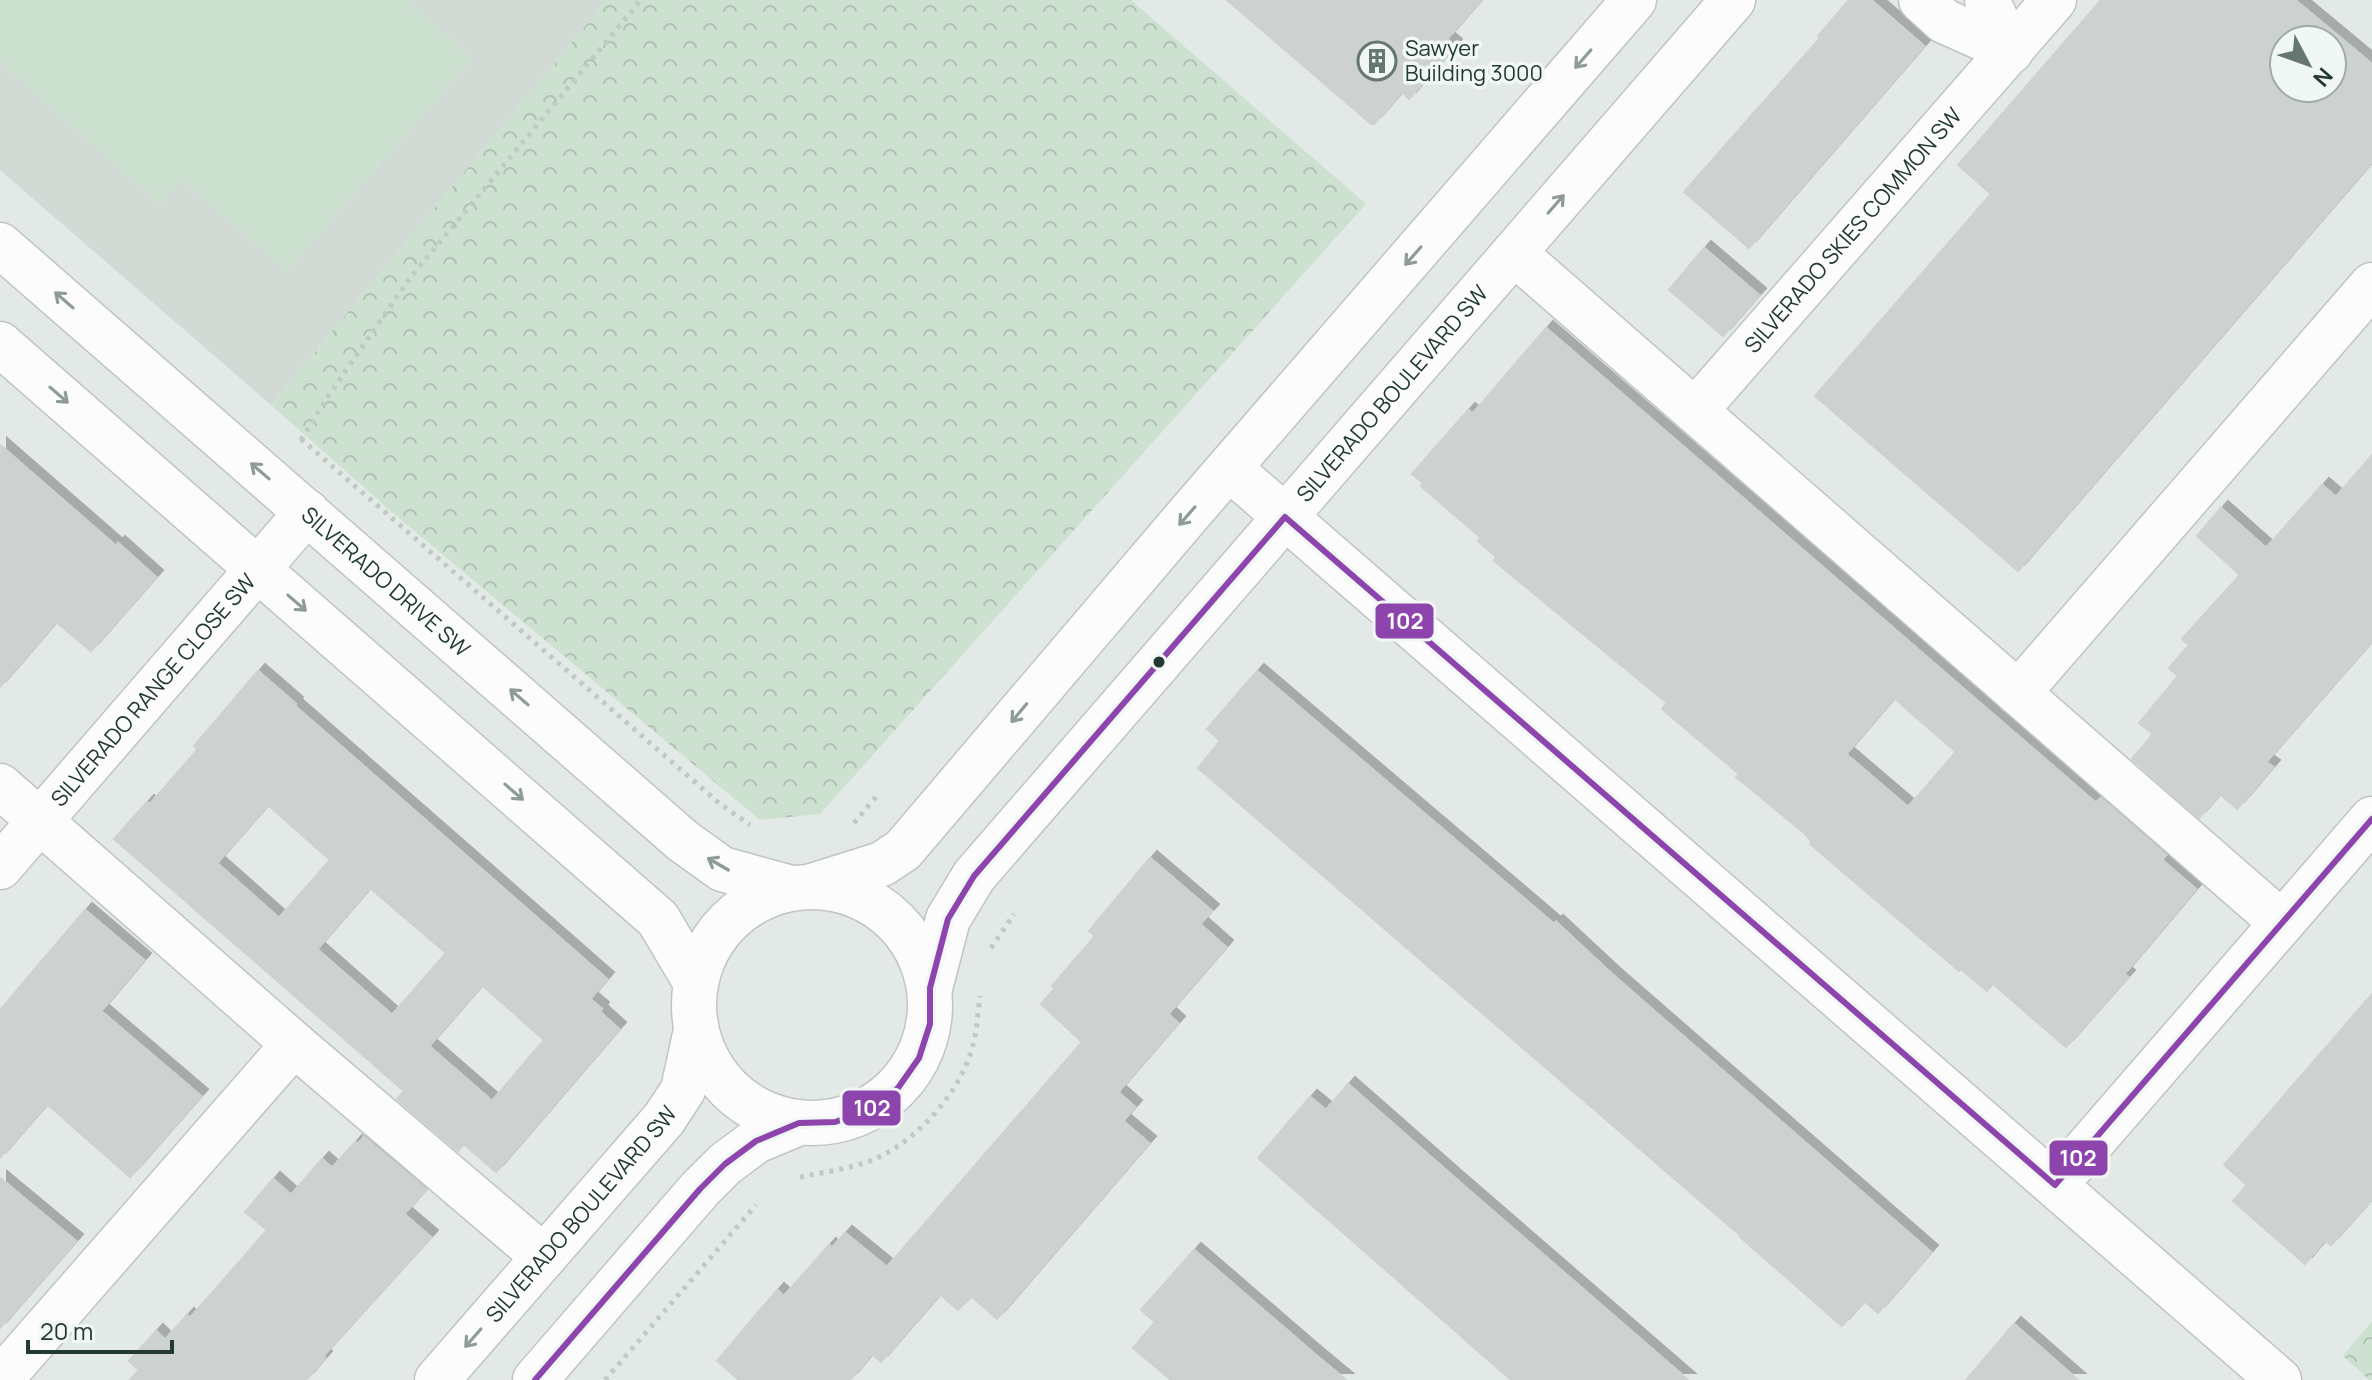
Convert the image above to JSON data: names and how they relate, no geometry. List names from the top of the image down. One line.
{"streets":{"street":["SILVERADO SKIES COMMON SW","SILVERADO BOULEVARD SW","SILVERADO DRIVE SW","SILVERADO RANGE CLOSE SW"]},"crossings":[["SILVERADO BOULEVARD SW","SILVERADO DRIVE SW"],["SILVERADO DRIVE SW","SILVERADO RANGE CLOSE SW"]],"places":{"building":["Sawyer Building 3000"]},"lines":["transit line 102"],"scale_bar":"20 m","north":"bottom right"}
